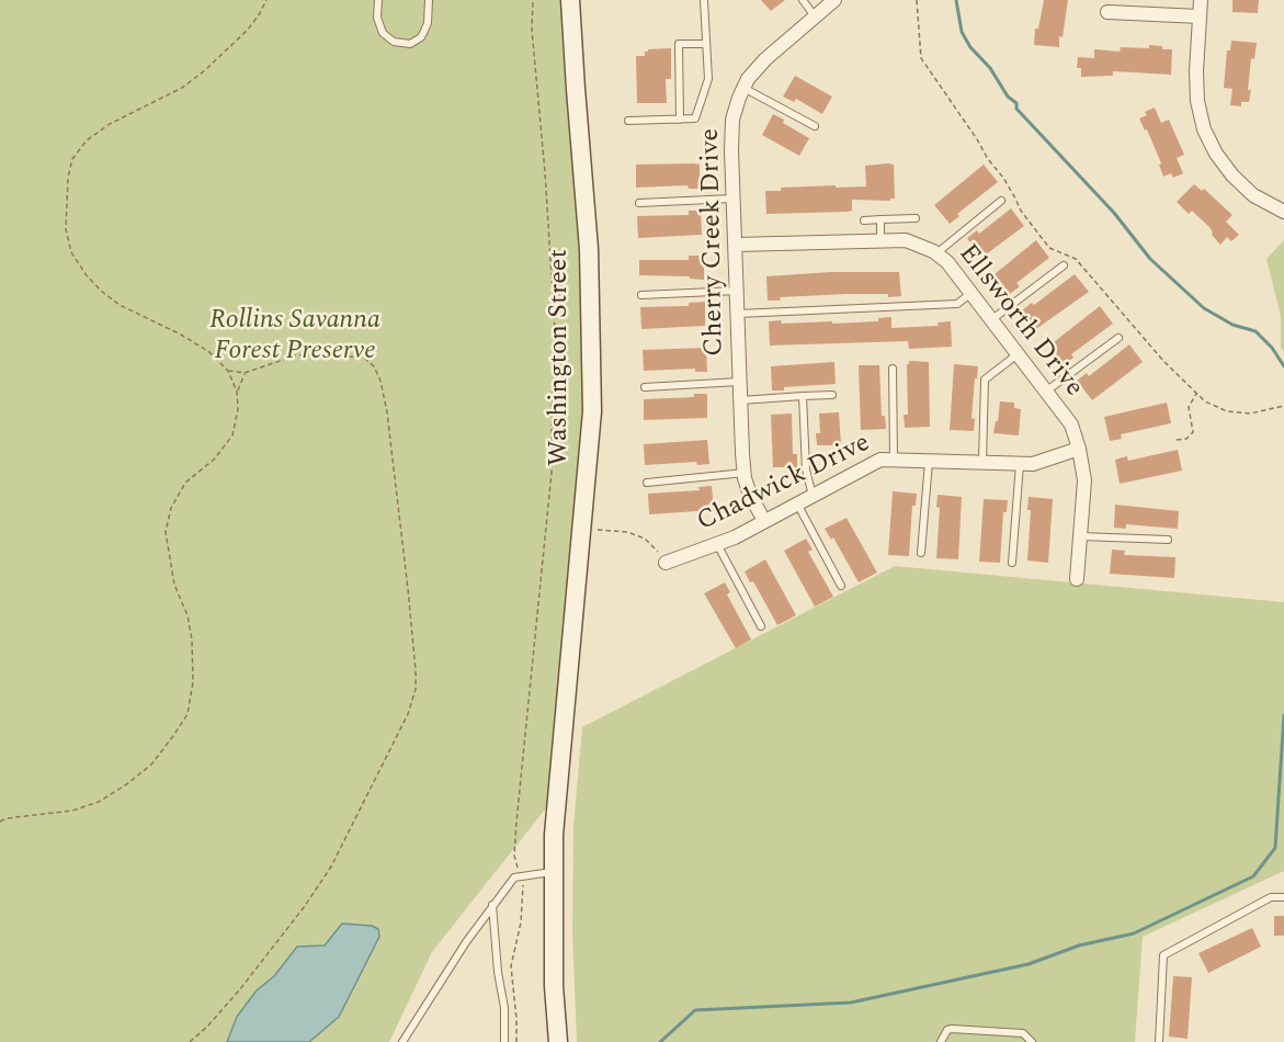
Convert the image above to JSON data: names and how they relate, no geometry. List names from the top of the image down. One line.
{"streets":{"main road":["Washington Street"],"street":["Cherry Creek Drive","Ellsworth Drive","Chadwick Drive"]},"crossings":[["Cherry Creek Drive","Ellsworth Drive"],["Cherry Creek Drive","Chadwick Drive"],["Ellsworth Drive","Chadwick Drive"]],"parks":["Rollins Savanna Forest Preserve"]}
